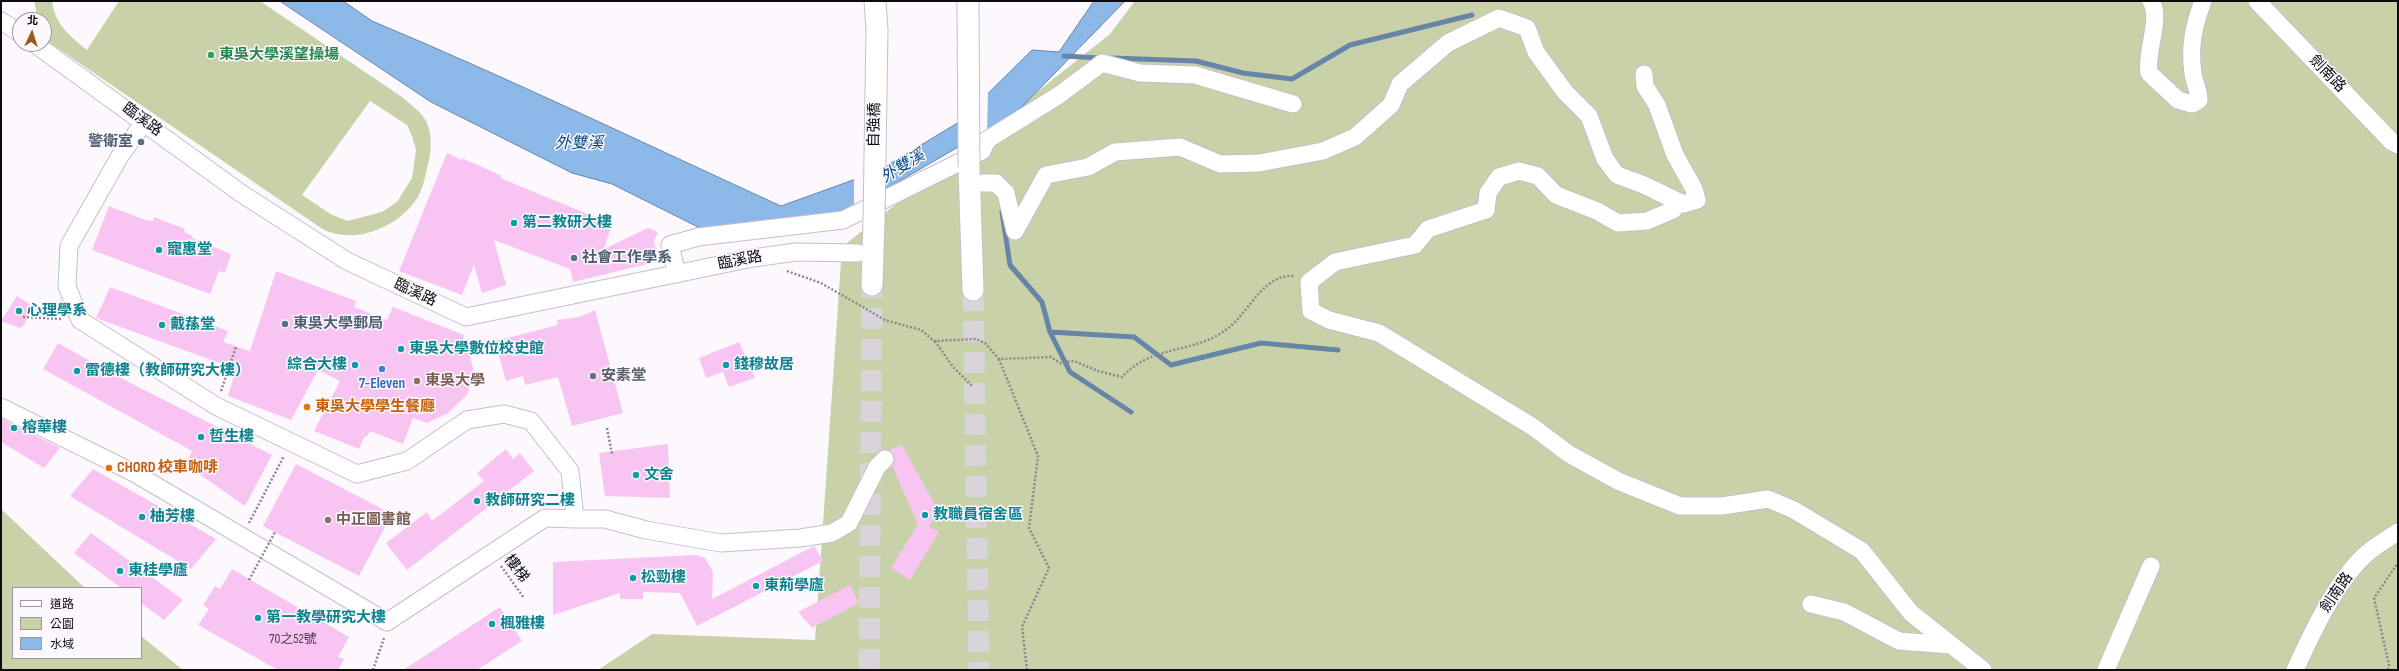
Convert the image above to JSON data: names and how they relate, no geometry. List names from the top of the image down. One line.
{"streets":{"main road":["自強橋"],"street":["劍南路","臨溪路"],"path":["樓梯"]},"water":["外雙溪"],"places":["東吳大學溪望操場","警衛室","第二教研大樓","寵惠堂","社會工作學系","心理學系","東吳大學郵局","戴蓀堂","東吳大學數位校史館","綜合大樓","錢穆故居","7-Eleven","雷德樓（教師研究大樓）","安素堂","東吳大學","東吳大學學生餐廳","榕華樓","哲生樓","CHORD 校車咖啡","文舍","教師研究二樓","教職員宿舍區","柚芳樓","中正圖書館","東桂學廬","松勁樓","東荊學廬","第一教學研究大樓","楓雅樓"],"house_numbers":["70之52號"],"legend":["道路","公園","水域"],"north":"top"}
